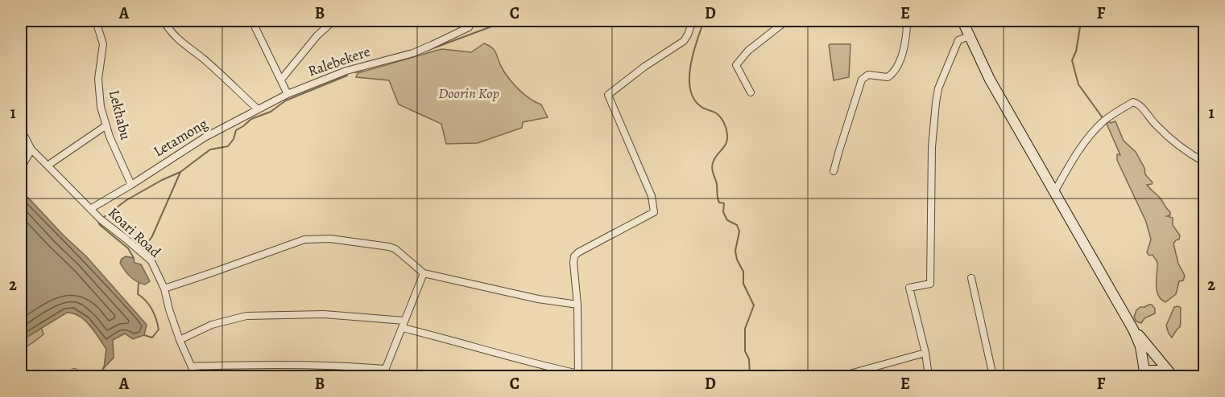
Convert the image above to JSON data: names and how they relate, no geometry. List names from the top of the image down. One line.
{"streets":{"street":["Ralebekere","Lekhabu","Letamong","Koari Road"]},"crossings":[["Ralebekere","Letamong"],["Lekhabu","Letamong"],["Letamong","Koari Road"]],"parks":["Doorin Kop"],"grid":{"columns":["A","B","C","D","E","F"],"rows":["1","2"]}}
